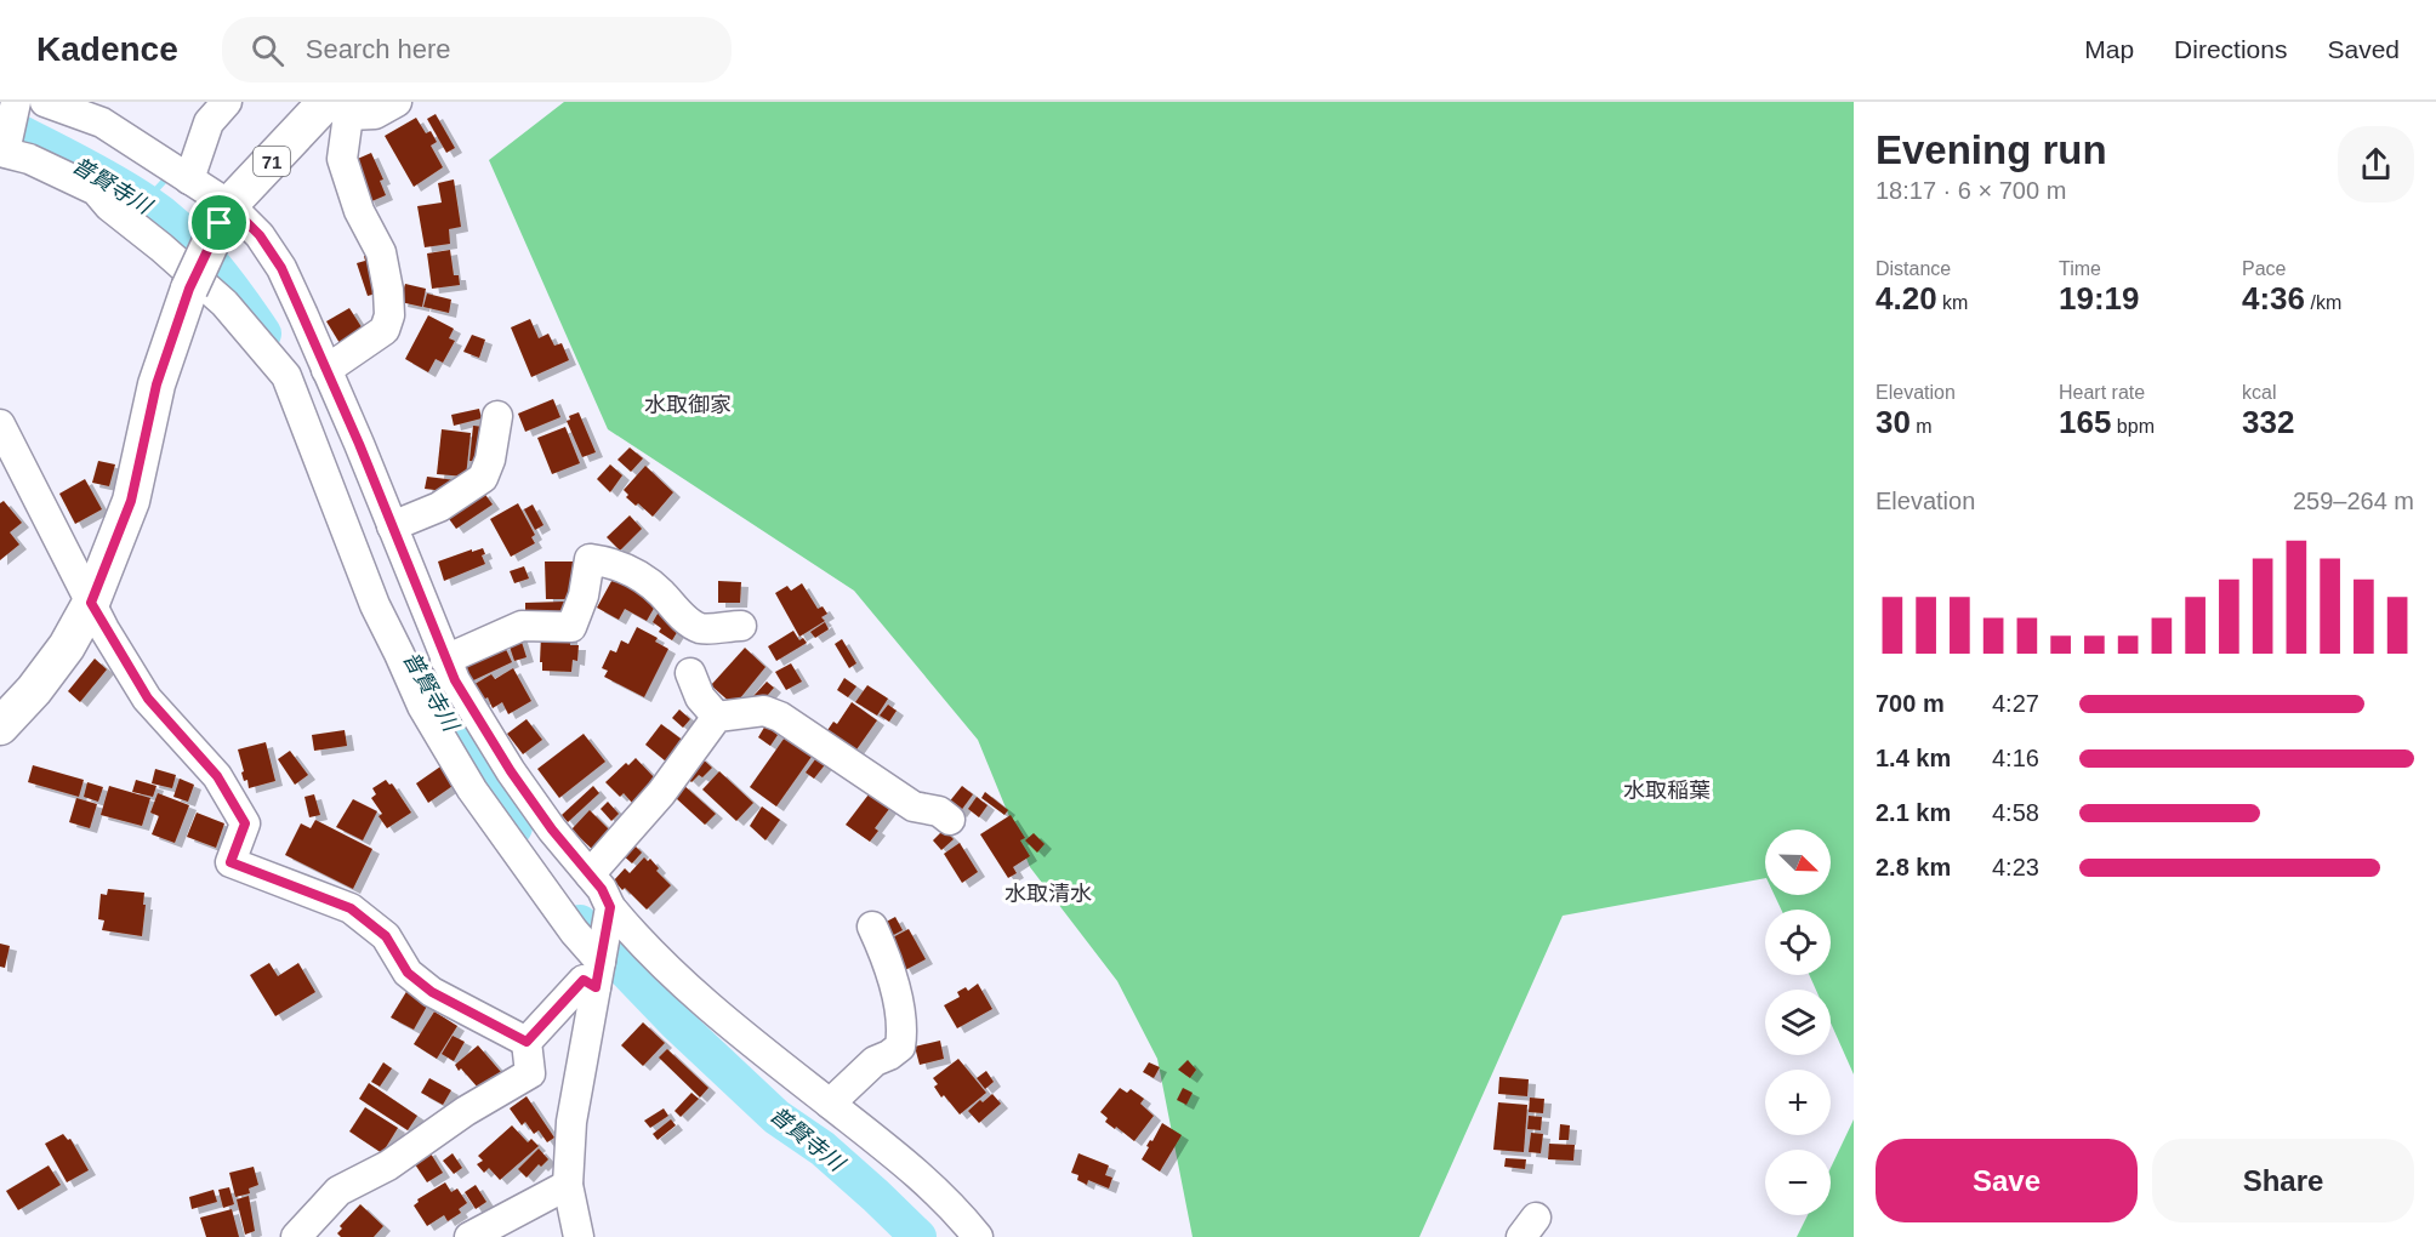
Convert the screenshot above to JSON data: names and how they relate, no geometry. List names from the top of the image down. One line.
{"streets":{"main road":["71"]},"districts":["水取御家","水取稲葉","水取清水"],"water":["普賢寺川"],"north":"bottom right","page":{"header":"Kadence","search":"Search here","nav":["Map","Directions","Saved"],"heading":["Evening run","18:17 · 6 × 700 m"],"stats":[["Distance","4.20 km"],["Time","19:19"],["Pace","4:36 /km"],["Elevation","30 m"],["Heart rate","165 bpm"],["kcal","332"]],"chart":["Elevation","259–264 m"],"list":[{"name":"700 m","note":"4:27"},{"name":"1.4 km","note":"4:16"},{"name":"2.1 km","note":"4:58"},{"name":"2.8 km","note":"4:23"}],"map_buttons":["+","−"],"buttons":["Save","Share"]}}
